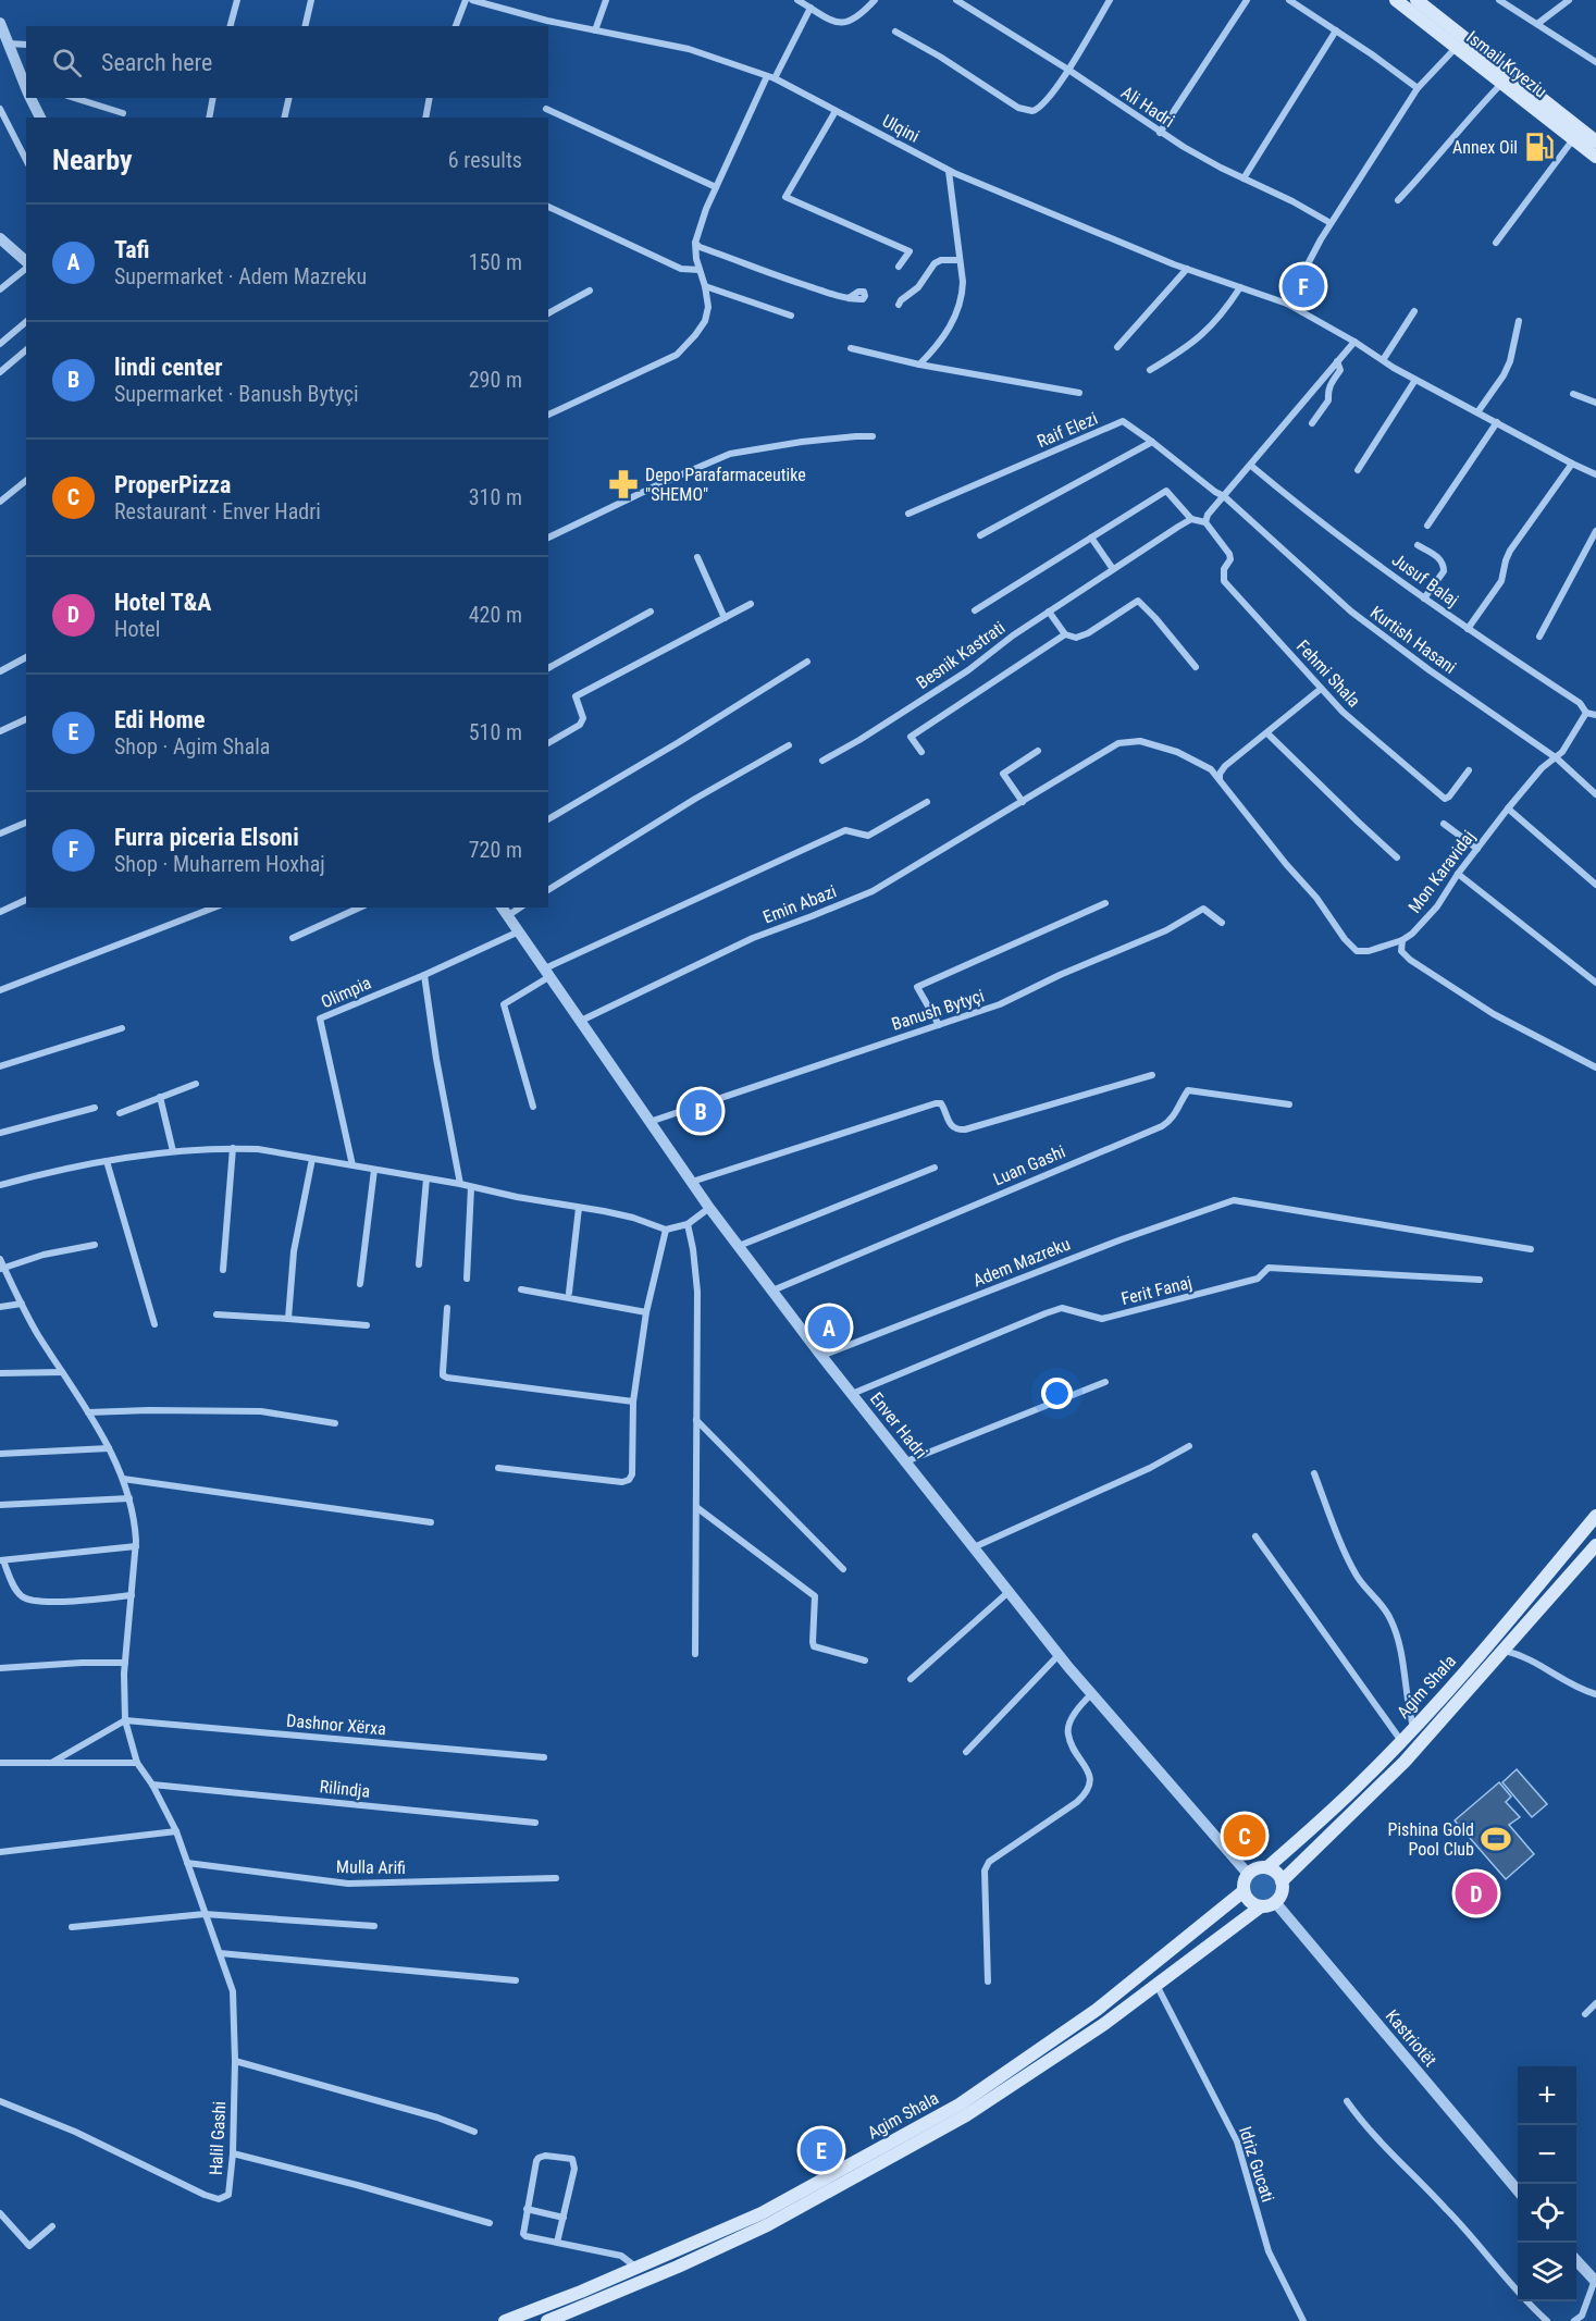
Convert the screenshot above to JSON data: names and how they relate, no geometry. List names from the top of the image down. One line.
{"streets":{"main road":["Ismail Kryeziu","Agim Shala"],"street":["Ali Hadri","Ulqini","Raif Elezi","Jusuf Balaj","Kurtish Hasani","Besnik Kastrati","Fehmi Shala","Mon Karavidaj","Emin Abazi","Olimpia","Banush Bytyçi","Luan Gashi","Adem Mazreku","Ferit Fanaj","Enver Hadri","Dashnor Xërxa","Rilindja","Mulla Arifi","Kastriotët","Halil Gashi","Idriz Gucati"]},"crossings":[["Raif Elezi","Kurtish Hasani"],["Kurtish Hasani","Mon Karavidaj"],["Mon Karavidaj","Emin Abazi"],["Emin Abazi","Enver Hadri"],["Olimpia","Enver Hadri"],["Banush Bytyçi","Enver Hadri"],["Luan Gashi","Enver Hadri"],["Adem Mazreku","Enver Hadri"],["Ferit Fanaj","Enver Hadri"],["Enver Hadri","Agim Shala"],["Enver Hadri","Kastriotët"],["Agim Shala","Kastriotët"],["Agim Shala","Idriz Gucati"],["Dashnor Xërxa","Halil Gashi"],["Rilindja","Halil Gashi"],["Mulla Arifi","Halil Gashi"]],"places":{"fuel station":["Annex Oil"],"pharmacy":["Depo Parafarmaceutike \"SHEMO\""],"sports":["Pishina Gold Pool Club"]},"page":{"search":"Search here","heading":["Nearby","6 results"],"list":[{"mark":"A","name":"Tafi","note":"Supermarket · Adem Mazreku","value":"150 m"},{"mark":"B","name":"lindi center","note":"Supermarket · Banush Bytyçi","value":"290 m"},{"mark":"C","name":"ProperPizza","note":"Restaurant · Enver Hadri","value":"310 m"},{"mark":"D","name":"Hotel T&A","note":"Hotel","value":"420 m"},{"mark":"E","name":"Edi Home","note":"Shop · Agim Shala","value":"510 m"},{"mark":"F","name":"Furra piceria Elsoni","note":"Shop · Muharrem Hoxhaj","value":"720 m"}],"pins":["F","B","A","C","D","E"],"map_buttons":["+","−"]}}
